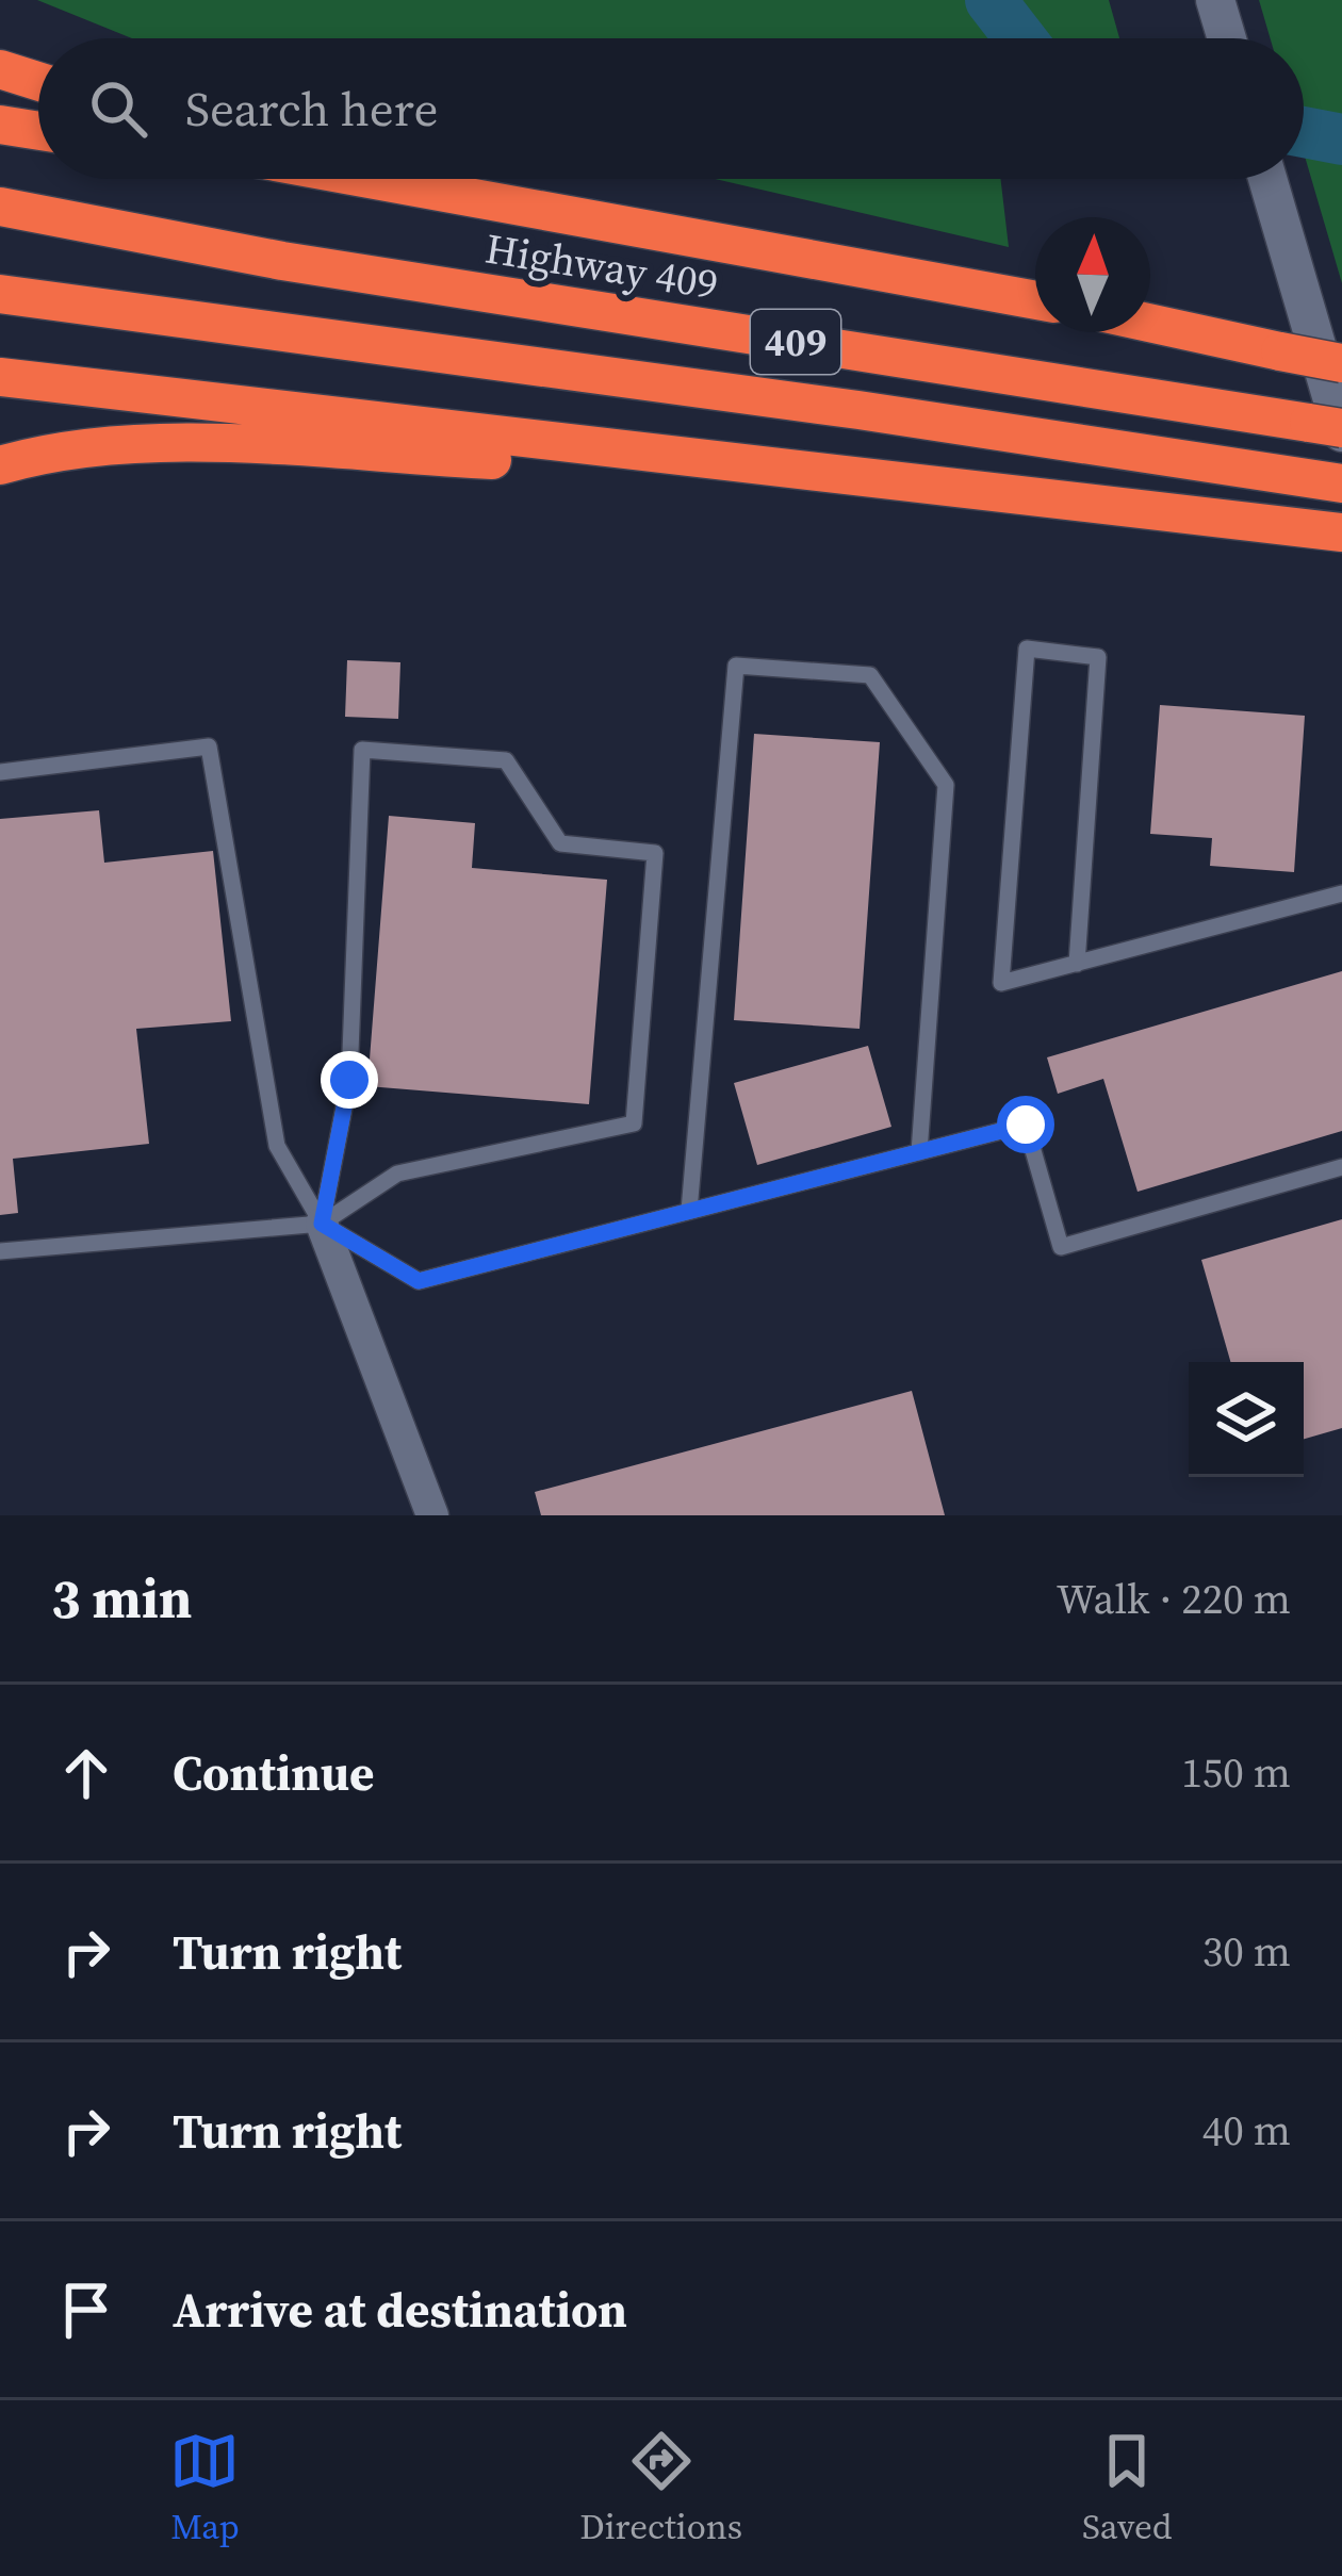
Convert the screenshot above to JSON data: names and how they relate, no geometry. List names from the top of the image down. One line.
{"streets":{"highway":["Highway 409","409"]},"north":"top","page":{"search":"Search here","heading":["3 min","Walk · 220 m"],"list":[["Continue","150 m"],["Turn right","30 m"],["Turn right","40 m"],"Arrive at destination"],"nav":["Map","Directions","Saved"]}}
